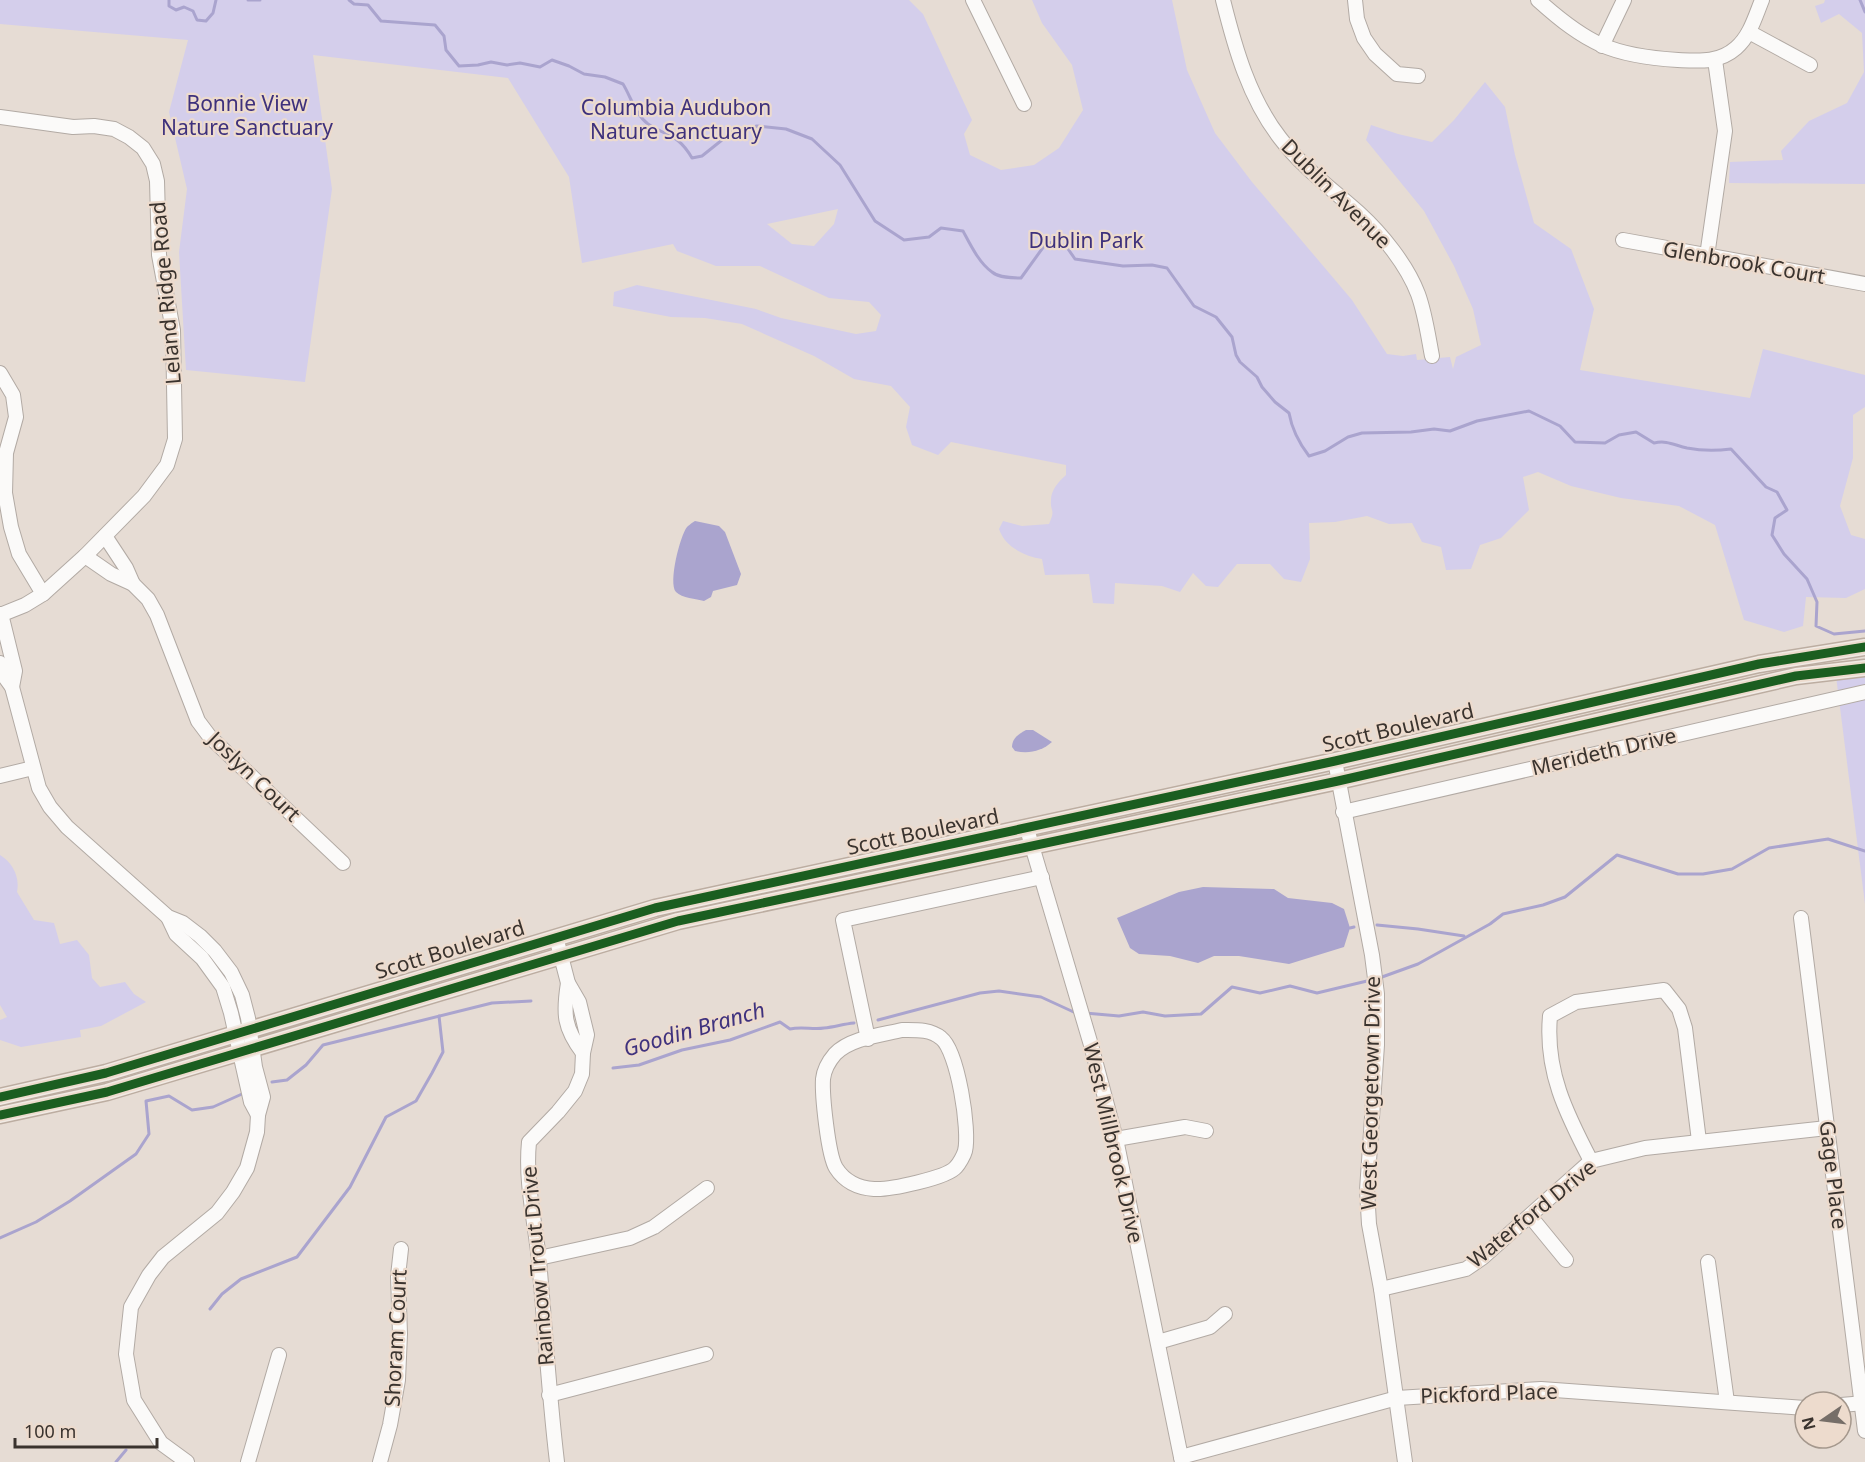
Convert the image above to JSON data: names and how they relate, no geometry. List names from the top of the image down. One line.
{"streets":{"main road":["Scott Boulevard"],"street":["Dublin Avenue","Glenbrook Court","Leland Ridge Road","Merideth Drive","Joslyn Court","West Georgetown Drive","West Millbrook Drive","Gage Place","Waterford Drive","Rainbow Trout Drive","Shoram Court","Pickford Place"]},"crossings":[["Leland Ridge Road","Joslyn Court"],["Scott Boulevard","West Georgetown Drive"],["Scott Boulevard","West Millbrook Drive"],["Scott Boulevard","Rainbow Trout Drive"],["Merideth Drive","West Georgetown Drive"],["West Georgetown Drive","Waterford Drive"],["West Georgetown Drive","Pickford Place"],["West Millbrook Drive","Pickford Place"],["Gage Place","Waterford Drive"]],"water":["Goodin Branch"],"parks":["Bonnie View Nature Sanctuary","Columbia Audubon Nature Sanctuary","Dublin Park"],"scale_bar":"100 m","north":"left"}
